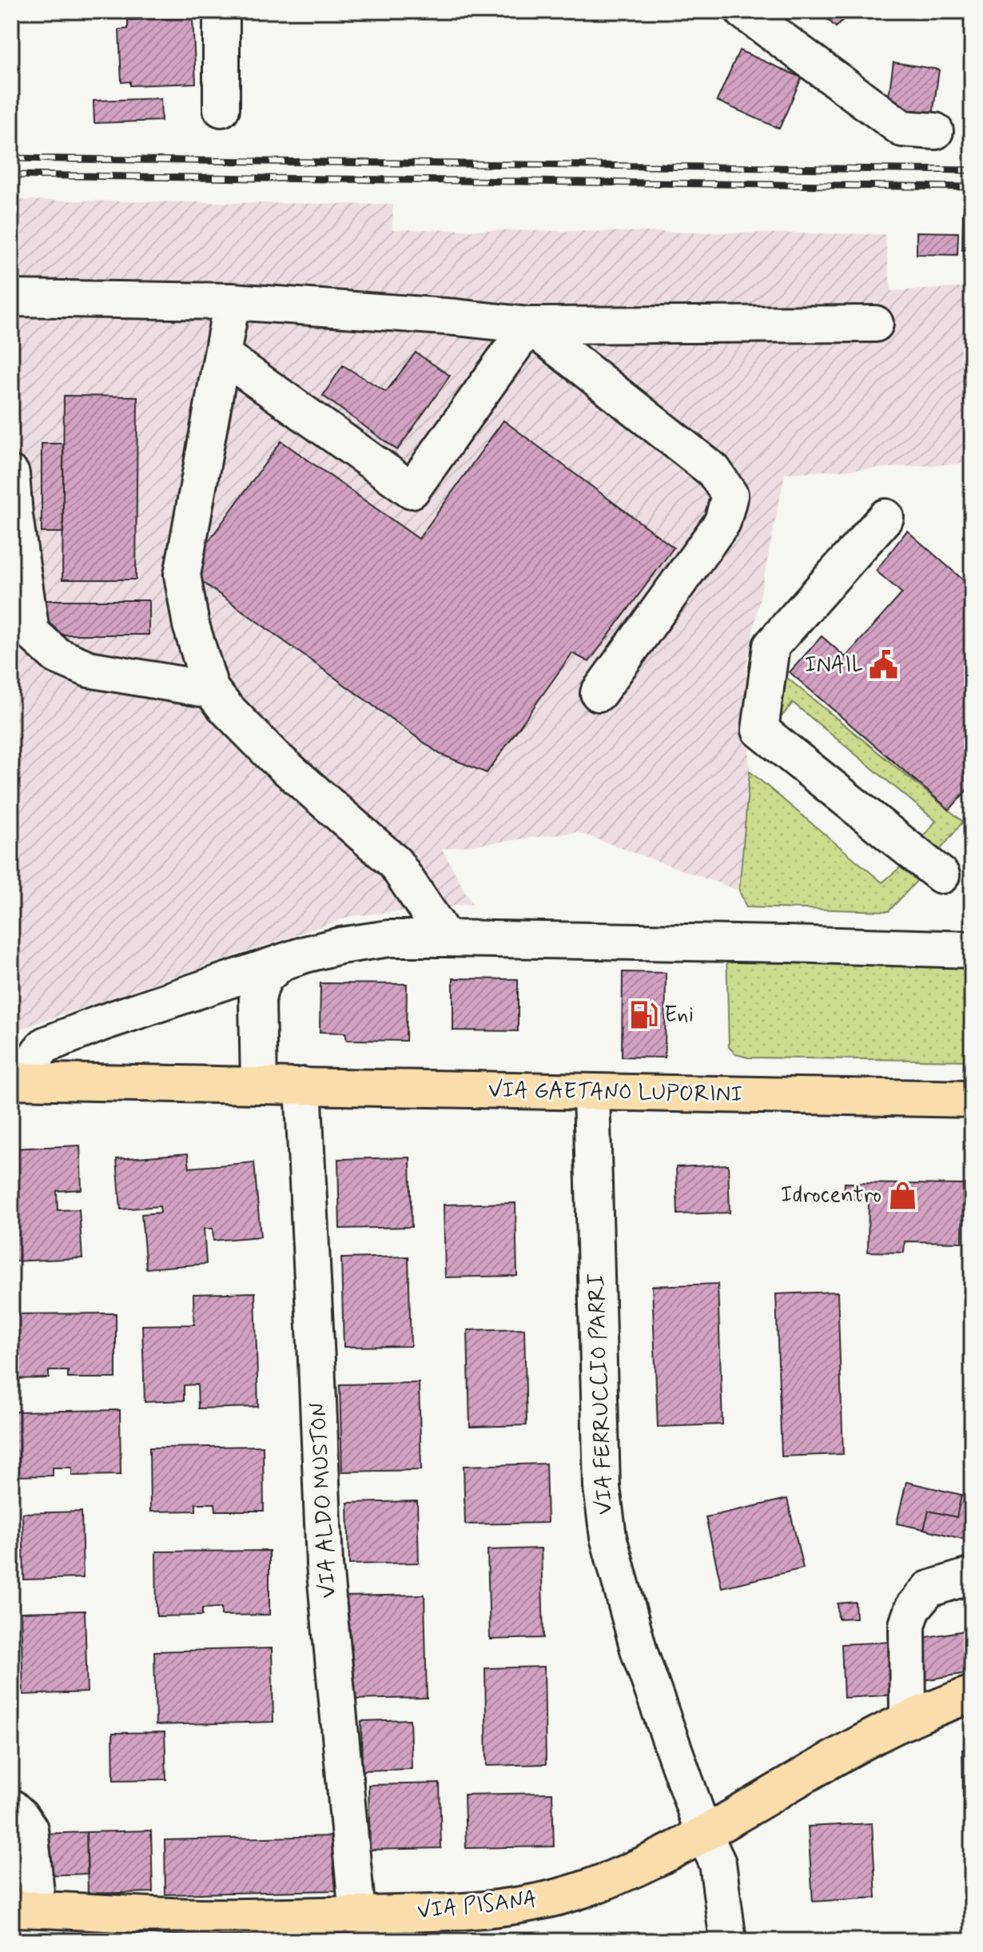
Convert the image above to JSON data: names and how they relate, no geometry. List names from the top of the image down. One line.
{"streets":{"main road":["VIA GAETANO LUPORINI","VIA PISANA"],"street":["VIA FERRUCCIO PARRI","VIA ALDO MUSTON"]},"crossings":[["VIA GAETANO LUPORINI","VIA FERRUCCIO PARRI"],["VIA GAETANO LUPORINI","VIA ALDO MUSTON"],["VIA FERRUCCIO PARRI","VIA PISANA"],["VIA ALDO MUSTON","VIA PISANA"]],"places":{"public building":["INAIL"],"fuel station":["Eni"],"shop":["Idrocentro"]}}
